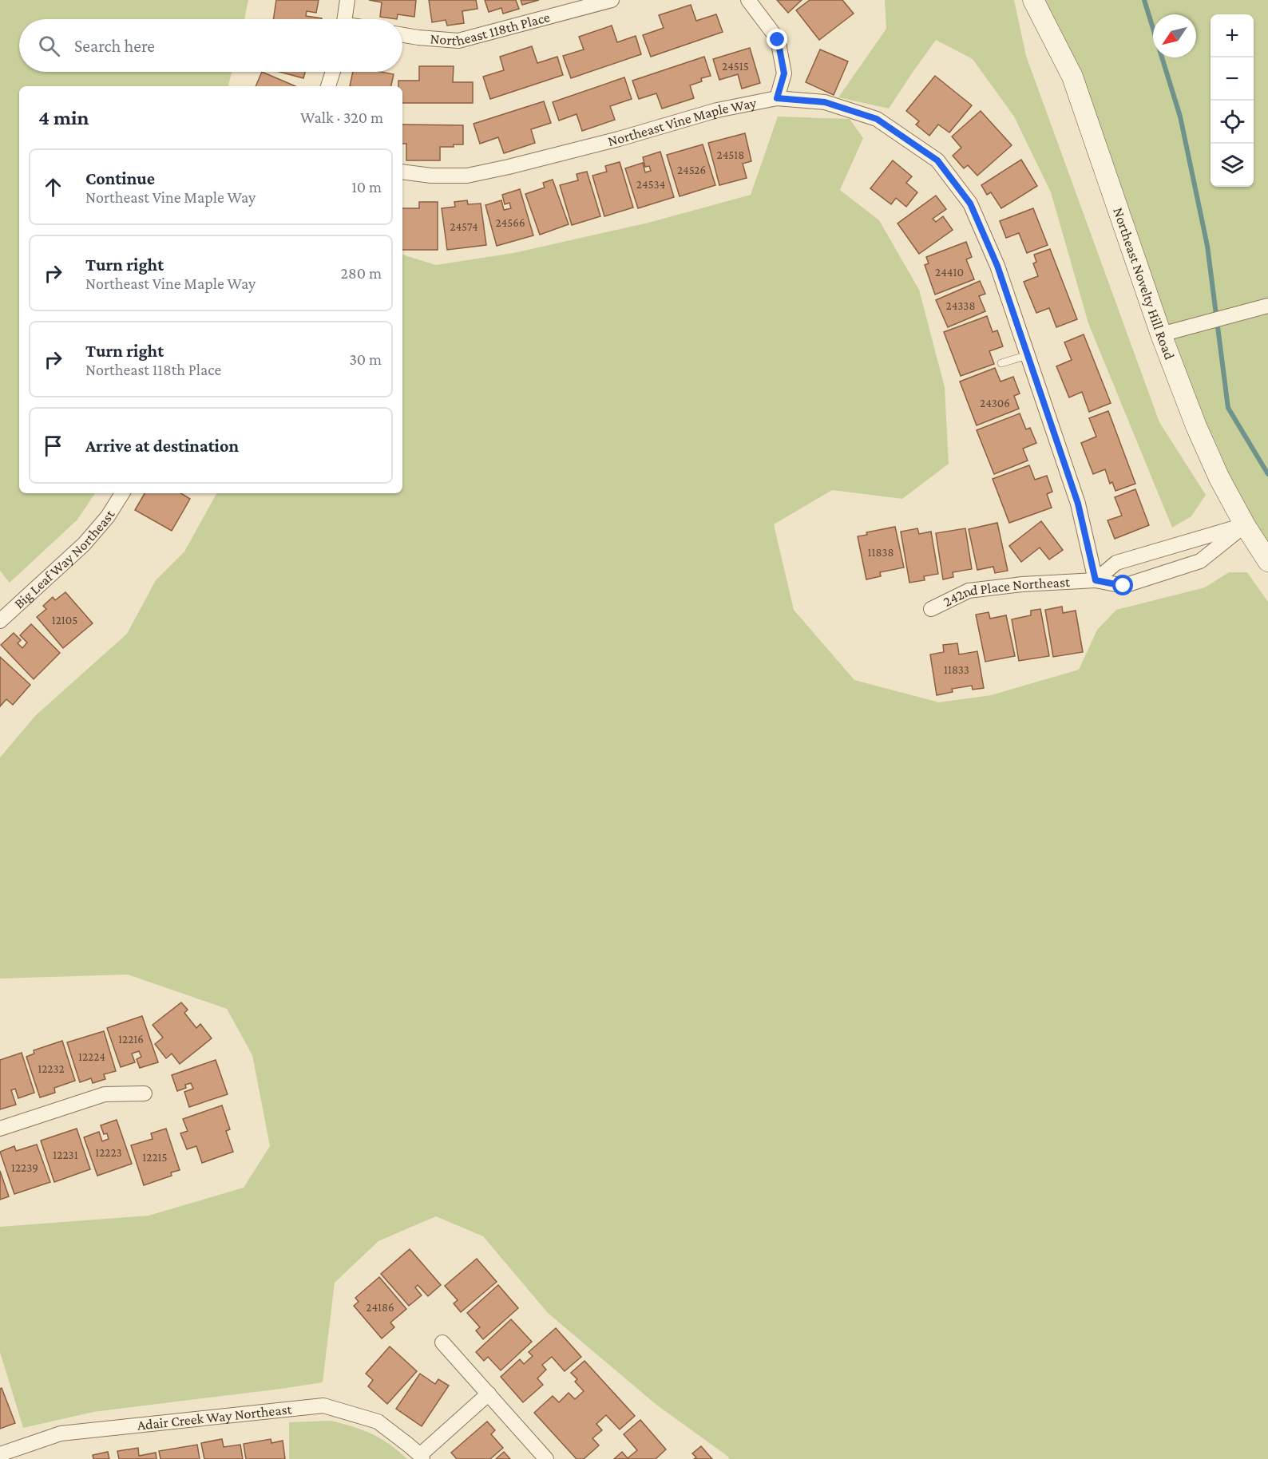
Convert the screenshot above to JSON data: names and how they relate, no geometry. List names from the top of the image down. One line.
{"streets":{"main road":["Northeast Novelty Hill Road"],"street":["Northeast 118th Place","Northeast Vine Maple Way","Big Leaf Way Northeast","242nd Place Northeast","Adair Creek Way Northeast"]},"crossings":[["Northeast Vine Maple Way","242nd Place Northeast"]],"house_numbers":["24515","24518","24526","24534","24566","24574","24410","24338","24306","11838","12105","11833","12216","12224","12232","12223","12231","12215","12239","24186"],"north":"bottom left","page":{"map_buttons":["+","−"],"search":"Search here","heading":["4 min","Walk · 320 m"],"list":[["Continue","Northeast Vine Maple Way","10 m"],["Turn right","Northeast Vine Maple Way","280 m"],["Turn right","Northeast 118th Place","30 m"],"Arrive at destination"]}}
